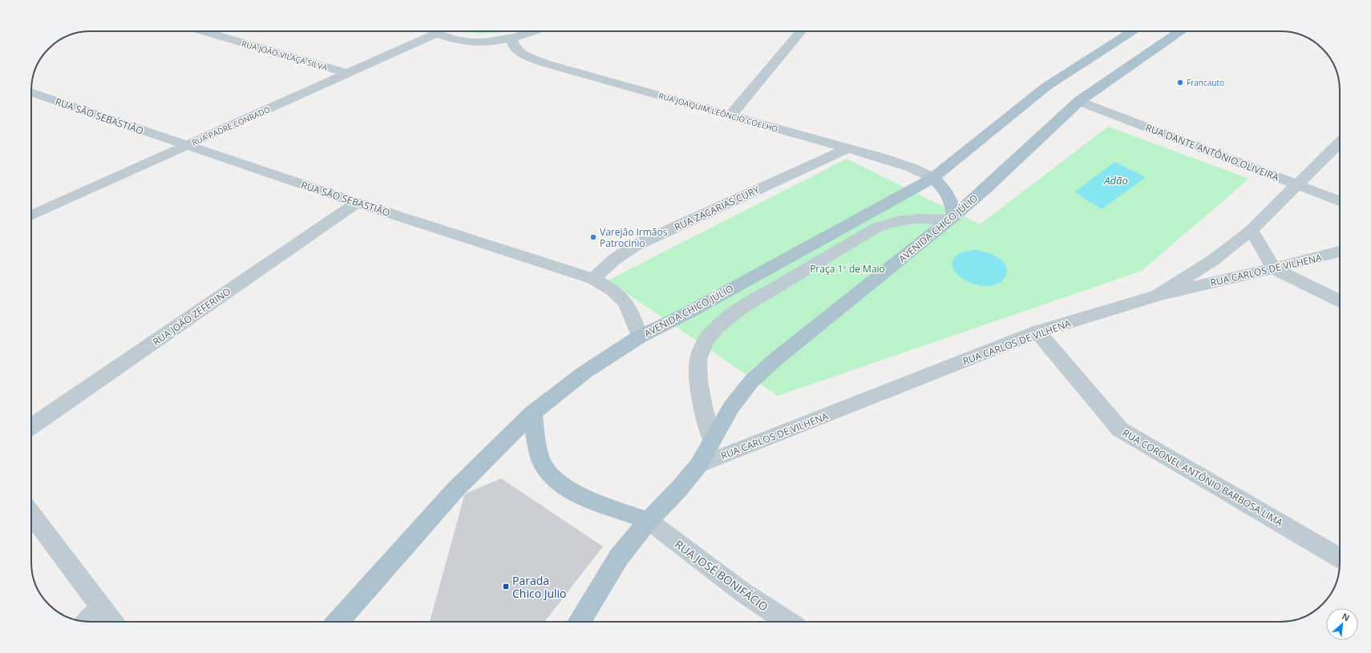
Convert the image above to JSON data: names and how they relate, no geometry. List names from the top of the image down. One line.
{"streets":{"main road":["AVENIDA CHICO JÚLIO"],"street":["RUA JOÃO VILAÇA SILVA","RUA JOAQUIM LEÔNCIO COELHO","RUA SÃO SEBASTIÃO","RUA PADRE CONRADO","RUA DANTE ANTÔNIO OLIVEIRA","RUA ZACARIAS CURY","RUA CARLOS DE VILHENA","RUA JOÃO ZEFERINO","RUA CORONEL ANTÔNIO BARBOSA LIMA","RUA JOSÉ BONIFÁCIO"]},"crossings":[["RUA JOÃO VILAÇA SILVA","RUA PADRE CONRADO"],["RUA JOAQUIM LEÔNCIO COELHO","RUA ZACARIAS CURY"],["RUA JOAQUIM LEÔNCIO COELHO","AVENIDA CHICO JÚLIO"],["RUA SÃO SEBASTIÃO","RUA PADRE CONRADO"],["RUA SÃO SEBASTIÃO","RUA ZACARIAS CURY"],["RUA SÃO SEBASTIÃO","AVENIDA CHICO JÚLIO"],["RUA SÃO SEBASTIÃO","RUA JOÃO ZEFERINO"],["RUA DANTE ANTÔNIO OLIVEIRA","AVENIDA CHICO JÚLIO"],["AVENIDA CHICO JÚLIO","RUA CARLOS DE VILHENA"],["AVENIDA CHICO JÚLIO","RUA JOSÉ BONIFÁCIO"],["RUA CARLOS DE VILHENA","RUA CORONEL ANTÔNIO BARBOSA LIMA"]],"water":["Adão"],"parks":["Praça 1º de Maio"],"places":{"other":["Francauto","Varejão Irmãos Patrocinio"],"transit":["Parada Chico Julio"]},"north":"top right"}
